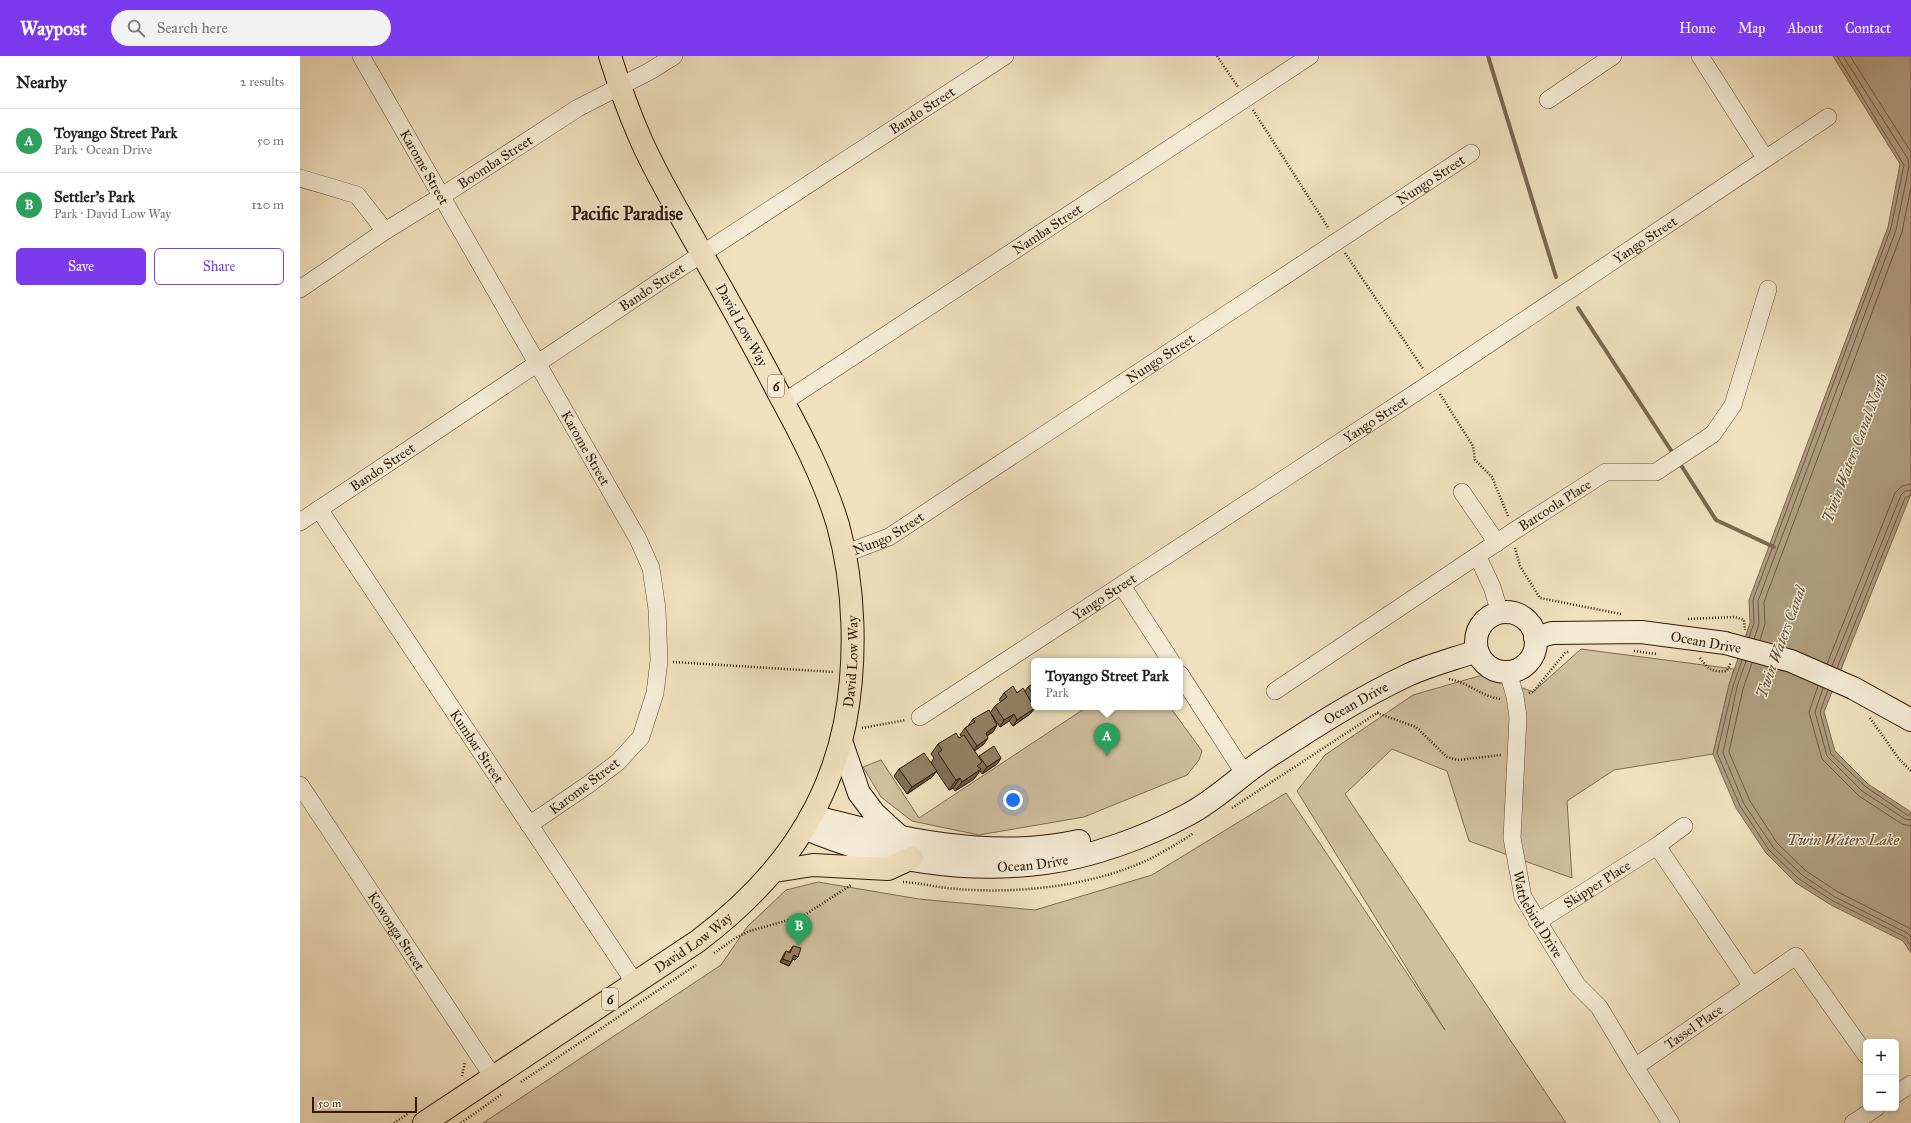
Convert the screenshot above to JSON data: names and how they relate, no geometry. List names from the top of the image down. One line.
{"streets":{"main road":["David Low Way","6"],"street":["Bando Street","Boomba Street","Karome Street","Nungo Street","Namba Street","Yango Street","Barcoola Place","Ocean Drive","Kumbar Street","Skipper Place","Wattlebird Drive","Kowonga Street","Tassel Place"]},"crossings":[["Bando Street","Karome Street"],["Bando Street","David Low Way"],["Bando Street","Kumbar Street"],["Boomba Street","Karome Street"],["Boomba Street","David Low Way"],["Karome Street","Kumbar Street"],["Nungo Street","David Low Way"],["Namba Street","David Low Way"],["David Low Way","Ocean Drive"],["David Low Way","Kumbar Street"],["David Low Way","Kowonga Street"],["Ocean Drive","Wattlebird Drive"],["Skipper Place","Wattlebird Drive"],["Wattlebird Drive","Tassel Place"]],"districts":["Pacific Paradise"],"water":["Twin Waters Canal North","Twin Waters Canal","Twin Waters Lake"],"scale_bar":"50 m","page":{"header":"Waypost","search":"Search here","nav":["Home","Map","About","Contact"],"heading":["Nearby","2 results"],"list":[{"mark":"A","name":"Toyango Street Park","note":"Park · Ocean Drive","value":"50 m"},{"mark":"B","name":"Settler's Park","note":"Park · David Low Way","value":"120 m"}],"buttons":["Save","Share"],"popup":["Toyango Street Park","Park"],"pins":["A","B"],"map_buttons":["+","−"],"scale":"50 m"}}
